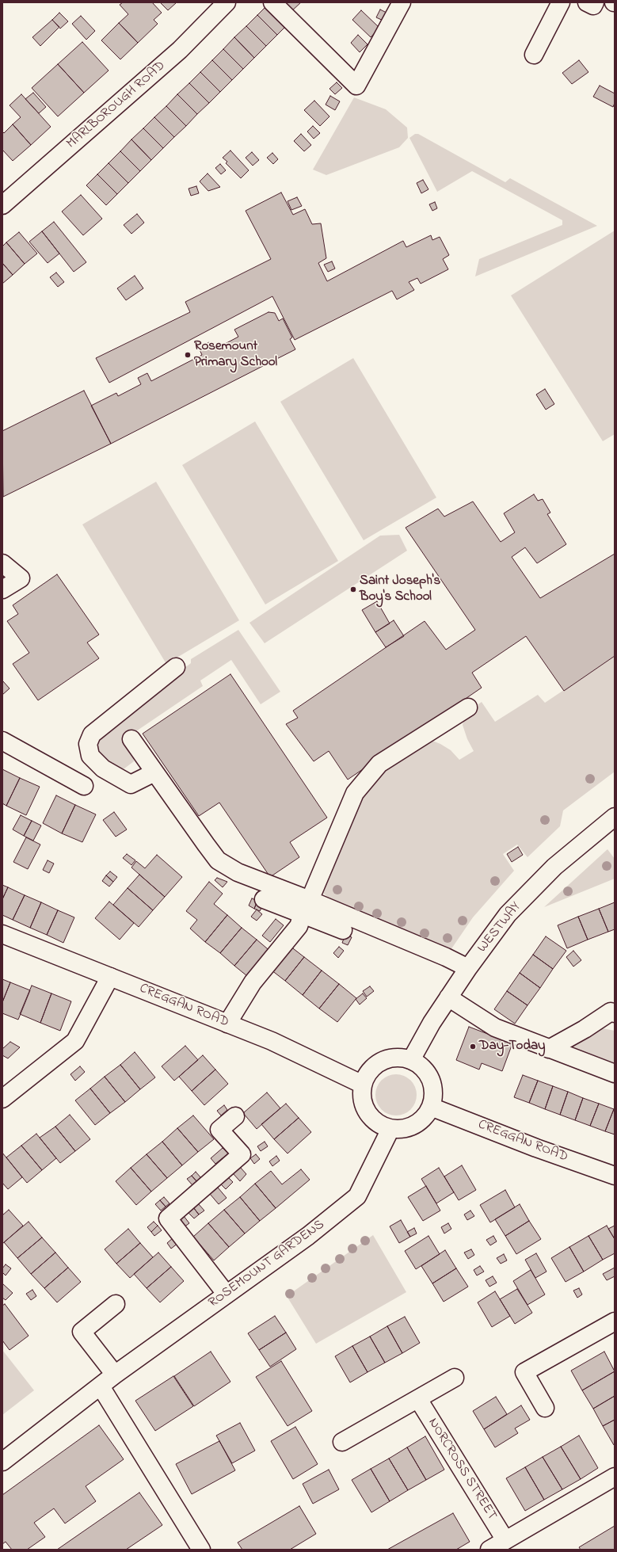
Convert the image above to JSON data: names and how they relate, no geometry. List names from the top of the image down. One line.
{"streets":{"street":["MARLBOROUGH ROAD","WESTWAY","CREGGAN ROAD","ROSEMOUNT GARDENS","NORCROSS STREET"]},"crossings":[["WESTWAY","CREGGAN ROAD"],["WESTWAY","ROSEMOUNT GARDENS"],["CREGGAN ROAD","ROSEMOUNT GARDENS"]],"places":["Rosemount Primary School","Saint Joseph's Boy's School","Day-Today"]}
